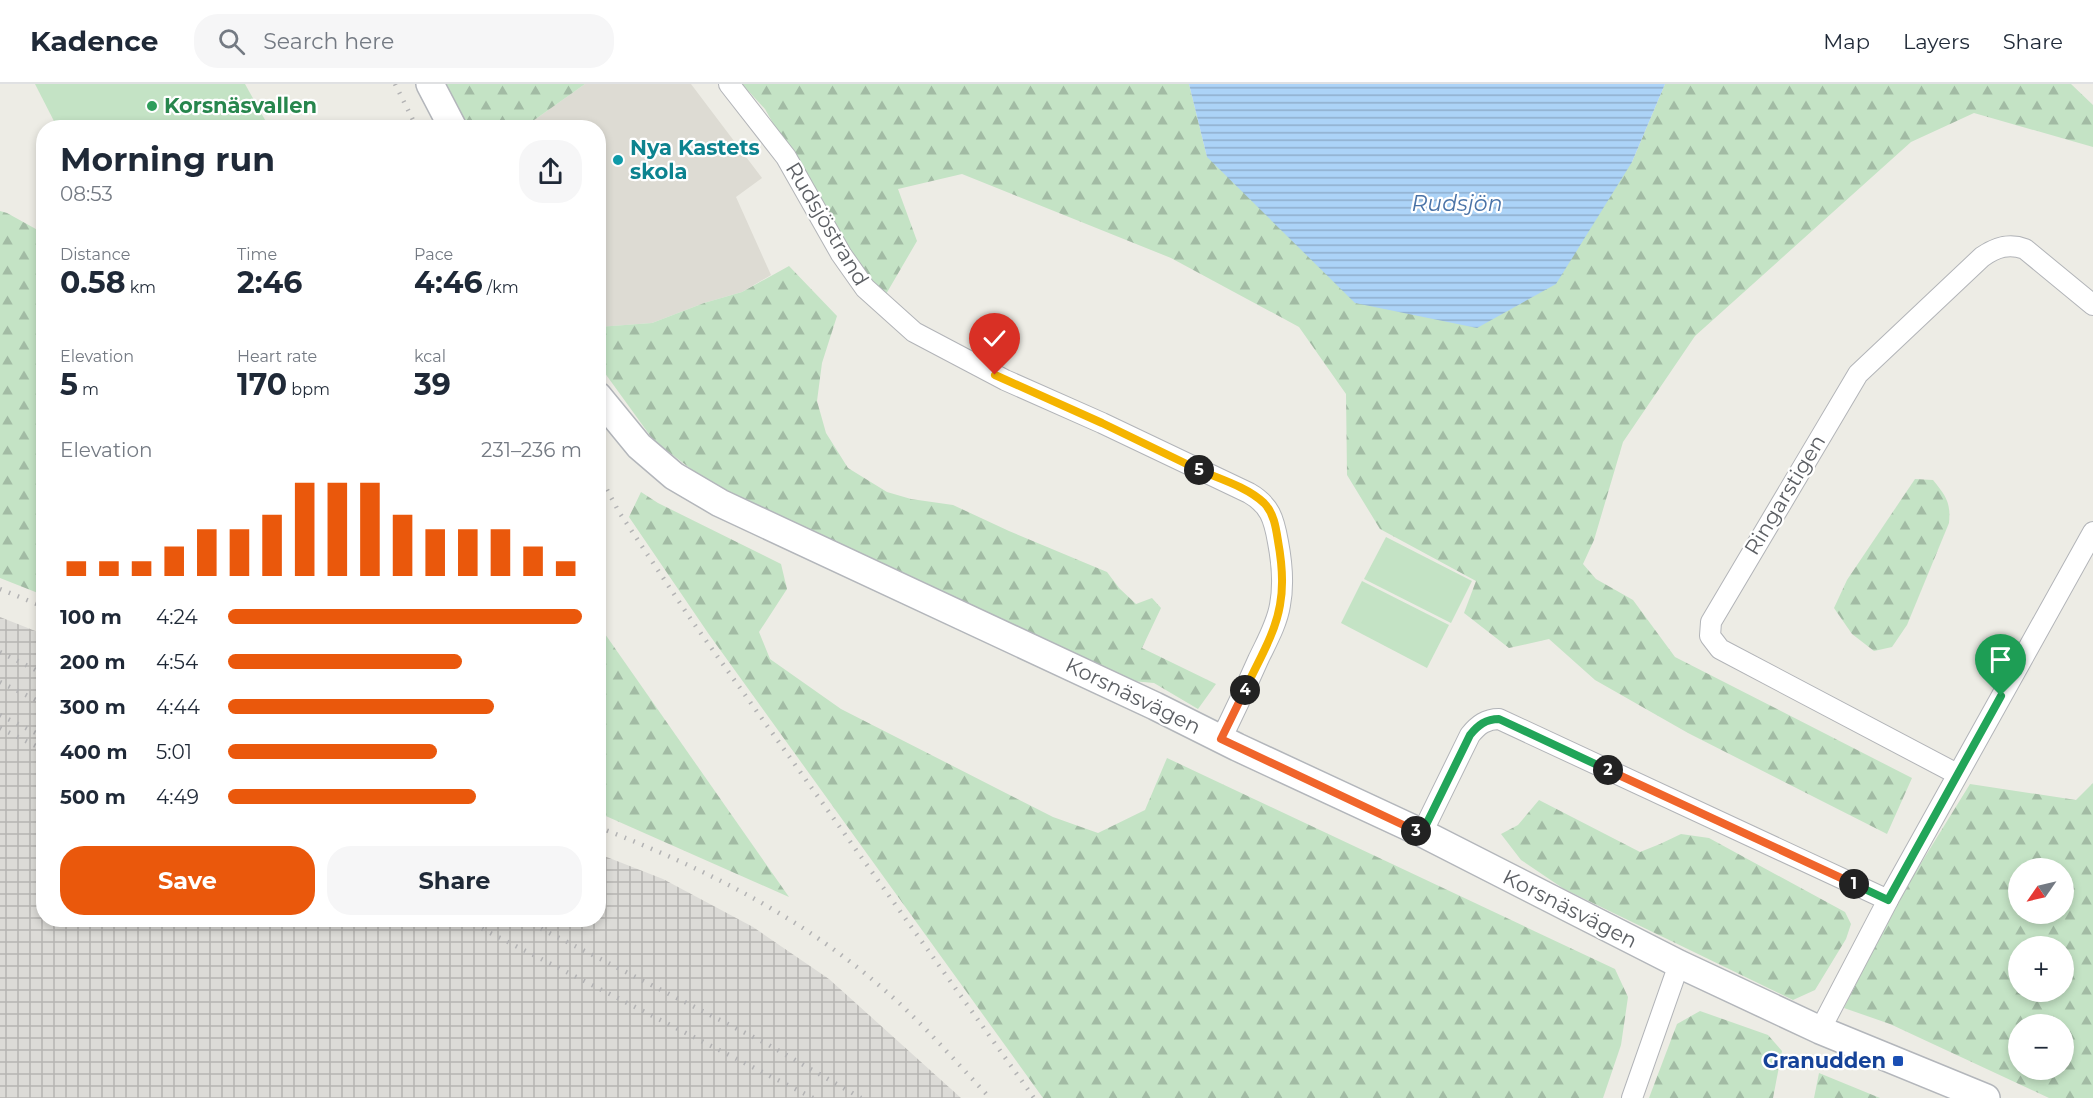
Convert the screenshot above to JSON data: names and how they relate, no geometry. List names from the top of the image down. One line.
{"streets":{"street":["Rudsjöstrand","Ringarstigen","Korsnäsvägen"]},"crossings":[["Rudsjöstrand","Korsnäsvägen"]],"water":["Rudsjön"],"places":{"other":["Korsnäsvallen","Nya Kastets skola"],"transit":["Granudden"]},"north":"bottom left","page":{"header":"Kadence","search":"Search here","nav":["Map","Layers","Share"],"heading":["Morning run","08:53"],"stats":[["Distance","0.58 km"],["Time","2:46"],["Pace","4:46 /km"],["Elevation","5 m"],["Heart rate","170 bpm"],["kcal","39"]],"chart":["Elevation","231–236 m"],"pins":["5","4","2","3","1"],"list":[{"name":"100 m","note":"4:24"},{"name":"200 m","note":"4:54"},{"name":"300 m","note":"4:44"},{"name":"400 m","note":"5:01"},{"name":"500 m","note":"4:49"}],"buttons":["Save","Share"],"map_buttons":["+","−"]}}
